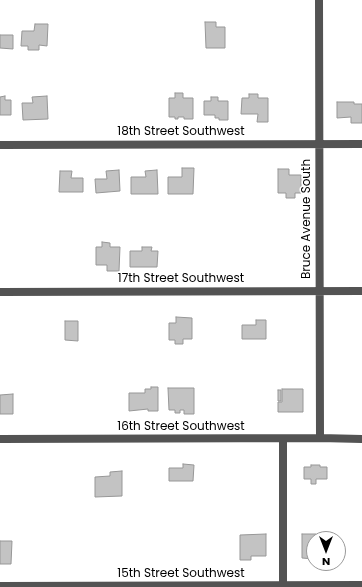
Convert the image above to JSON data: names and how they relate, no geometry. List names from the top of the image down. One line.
{"streets":{"street":["18th Street Southwest","Bruce Avenue South","17th Street Southwest","16th Street Southwest","15th Street Southwest"]},"crossings":[["18th Street Southwest","Bruce Avenue South"],["Bruce Avenue South","17th Street Southwest"],["Bruce Avenue South","16th Street Southwest"]],"north":"bottom"}
